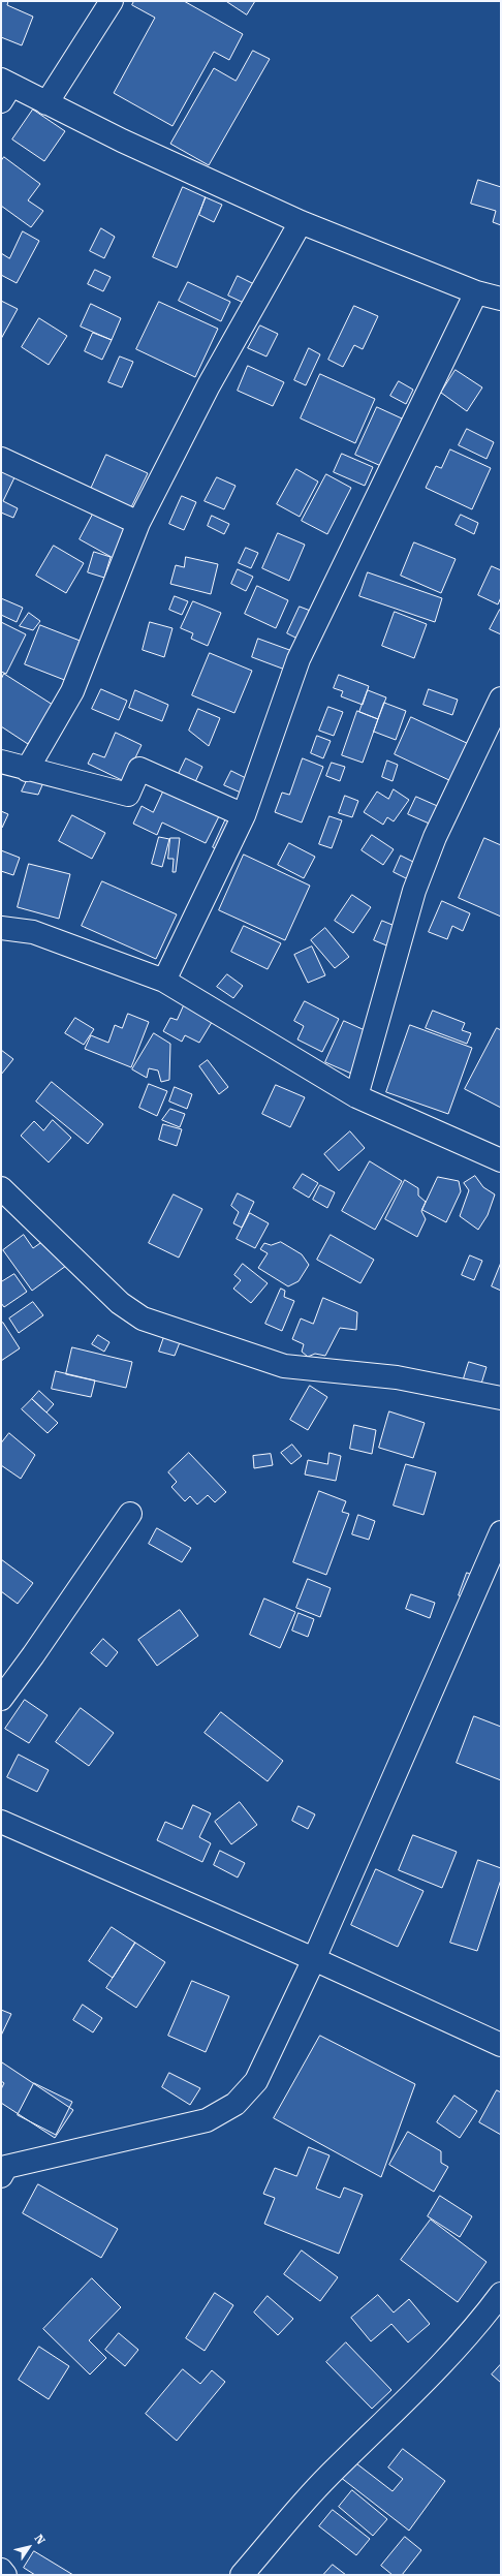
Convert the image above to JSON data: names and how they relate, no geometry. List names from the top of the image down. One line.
{"north":"top right"}
